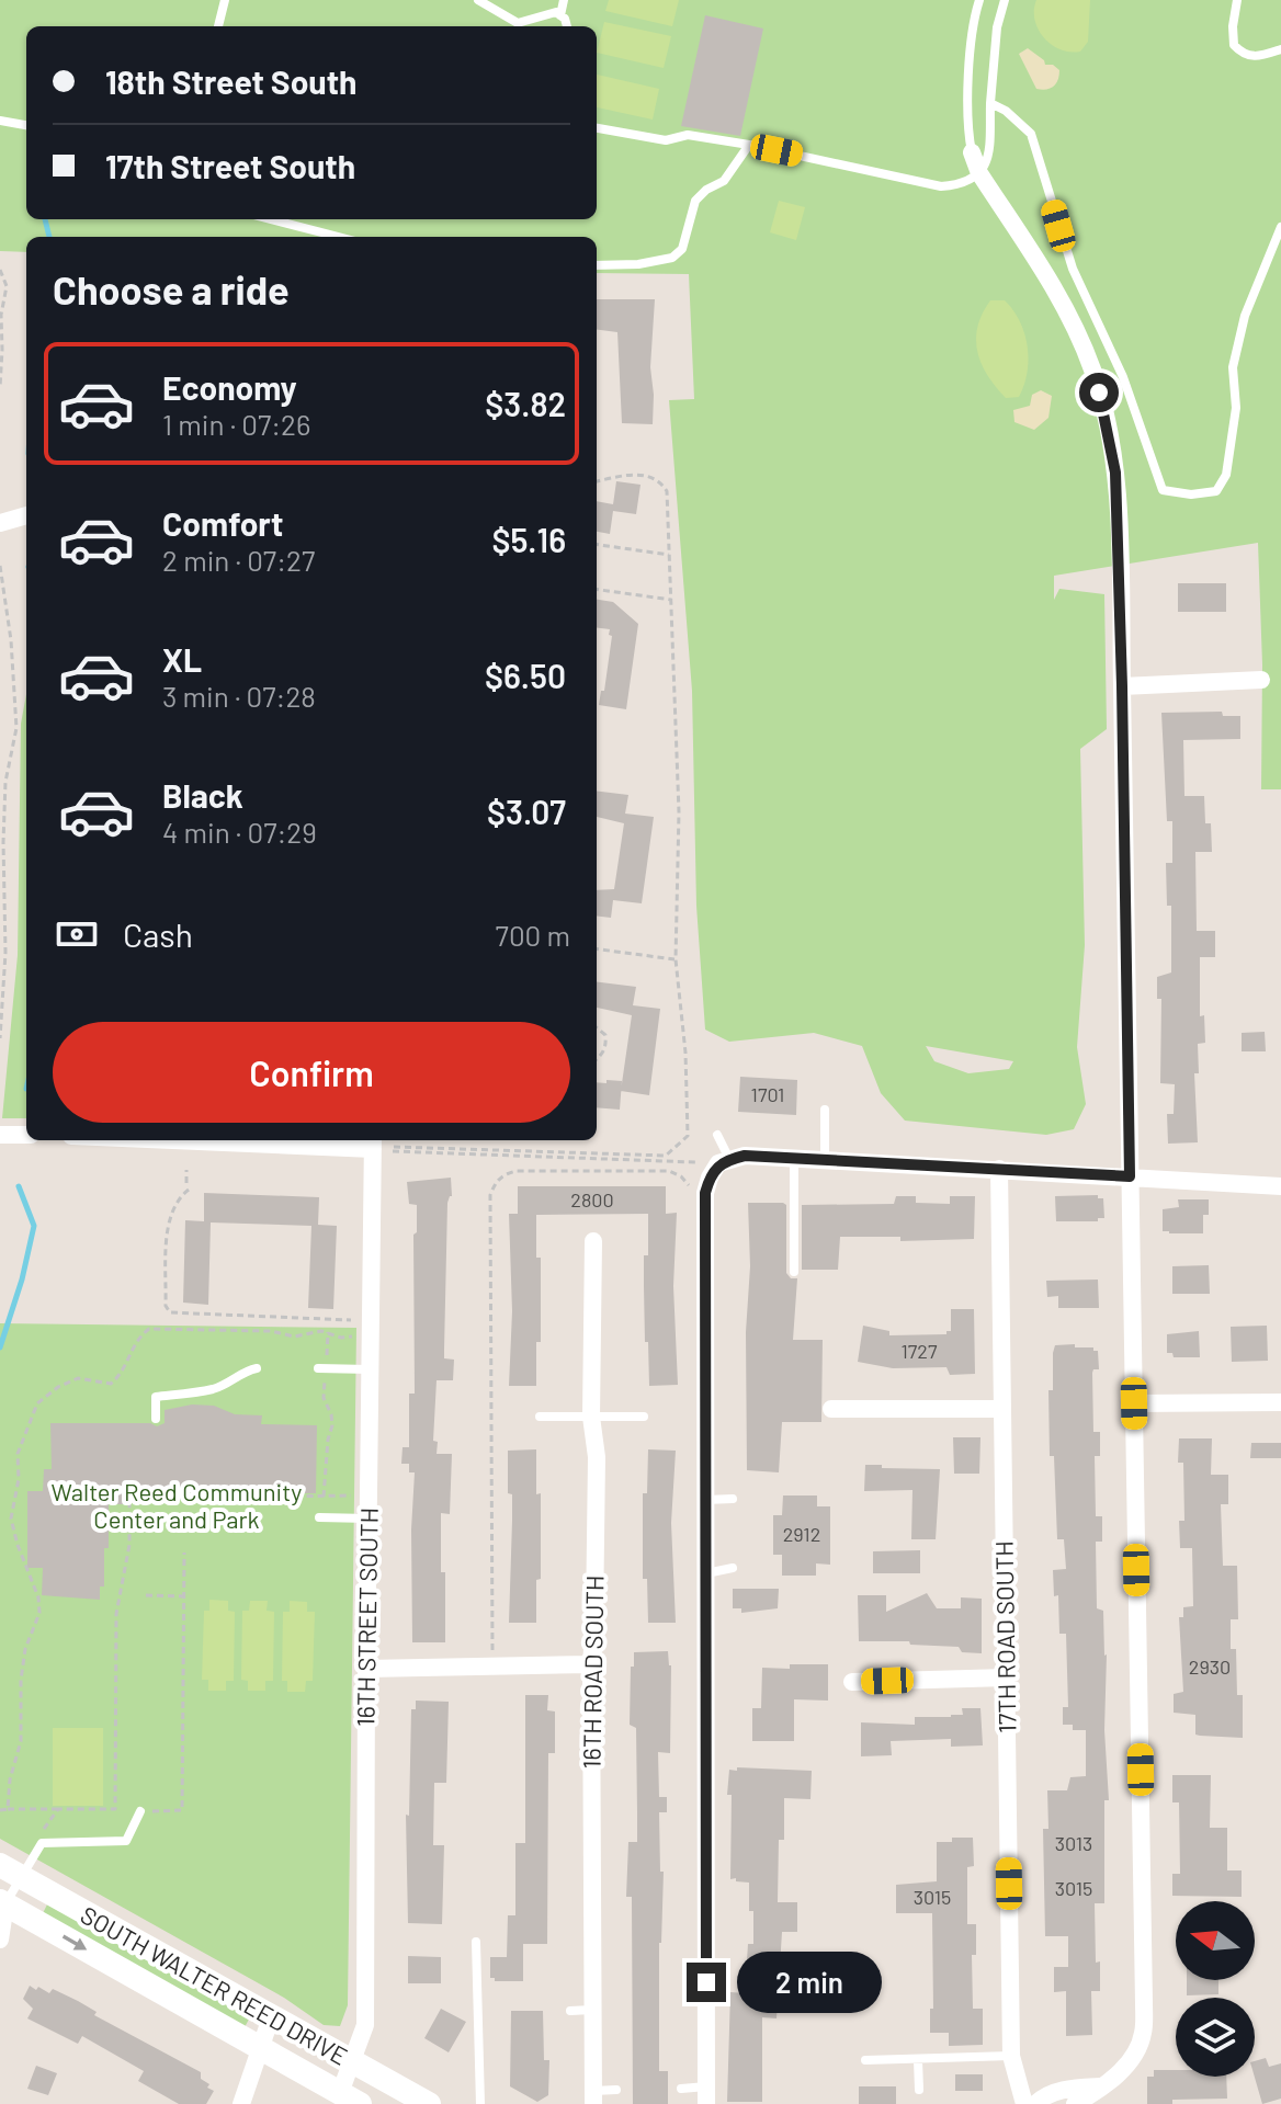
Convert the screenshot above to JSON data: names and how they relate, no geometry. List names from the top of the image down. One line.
{"streets":{"main road":["SOUTH WALTER REED DRIVE"],"street":["16TH STREET SOUTH","17TH ROAD SOUTH","16TH ROAD SOUTH"]},"crossings":[["16TH STREET SOUTH","SOUTH WALTER REED DRIVE"]],"parks":["Walter Reed Community Center and Park"],"house_numbers":["1701","2800","1727","2912","2930","3013","3015","3015"],"north":"left","page":{"banner":["18th Street South","17th Street South"],"heading":"Choose a ride","list":[{"name":"Economy","note":"1 min · 07:26","value":"$3.82"},{"name":"Comfort","note":"2 min · 07:27","value":"$5.16"},{"name":"XL","note":"3 min · 07:28","value":"$6.50"},{"name":"Black","note":"4 min · 07:29","value":"$3.07"}],"pay":["Cash","700 m"],"buttons":"Confirm","bubble":"2 min"}}
